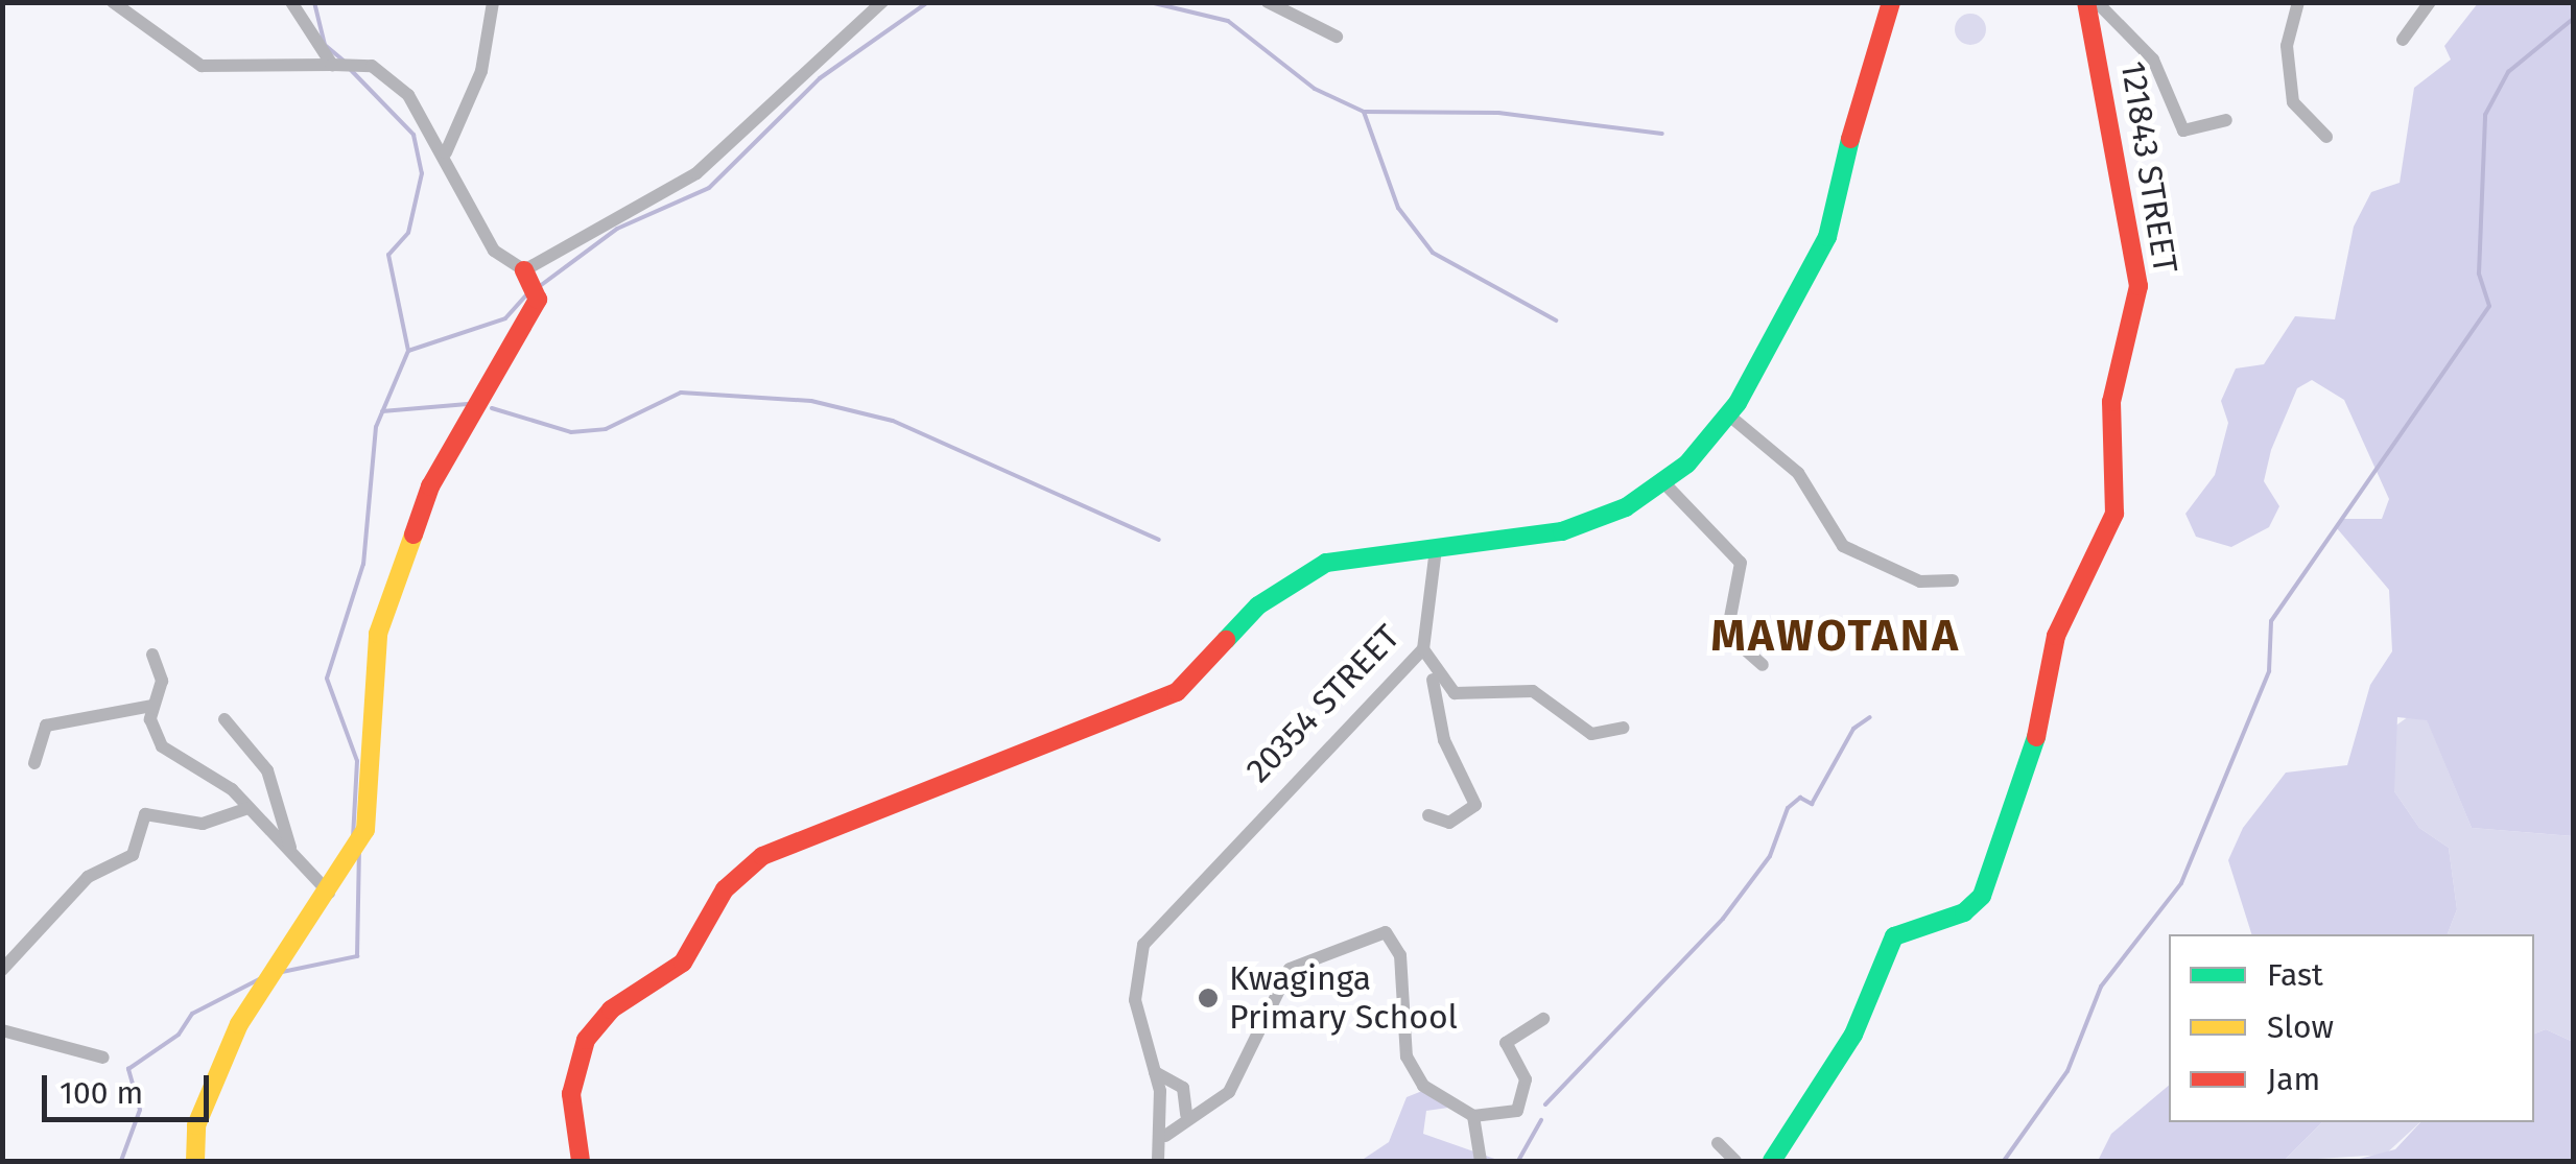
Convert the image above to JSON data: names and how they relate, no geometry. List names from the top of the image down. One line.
{"streets":{"street":["121843 STREET","20354 STREET"]},"districts":["MAWOTANA"],"places":["Kwaginga Primary School"],"legend":["Fast","Slow","Jam"],"scale_bar":"100 m"}
